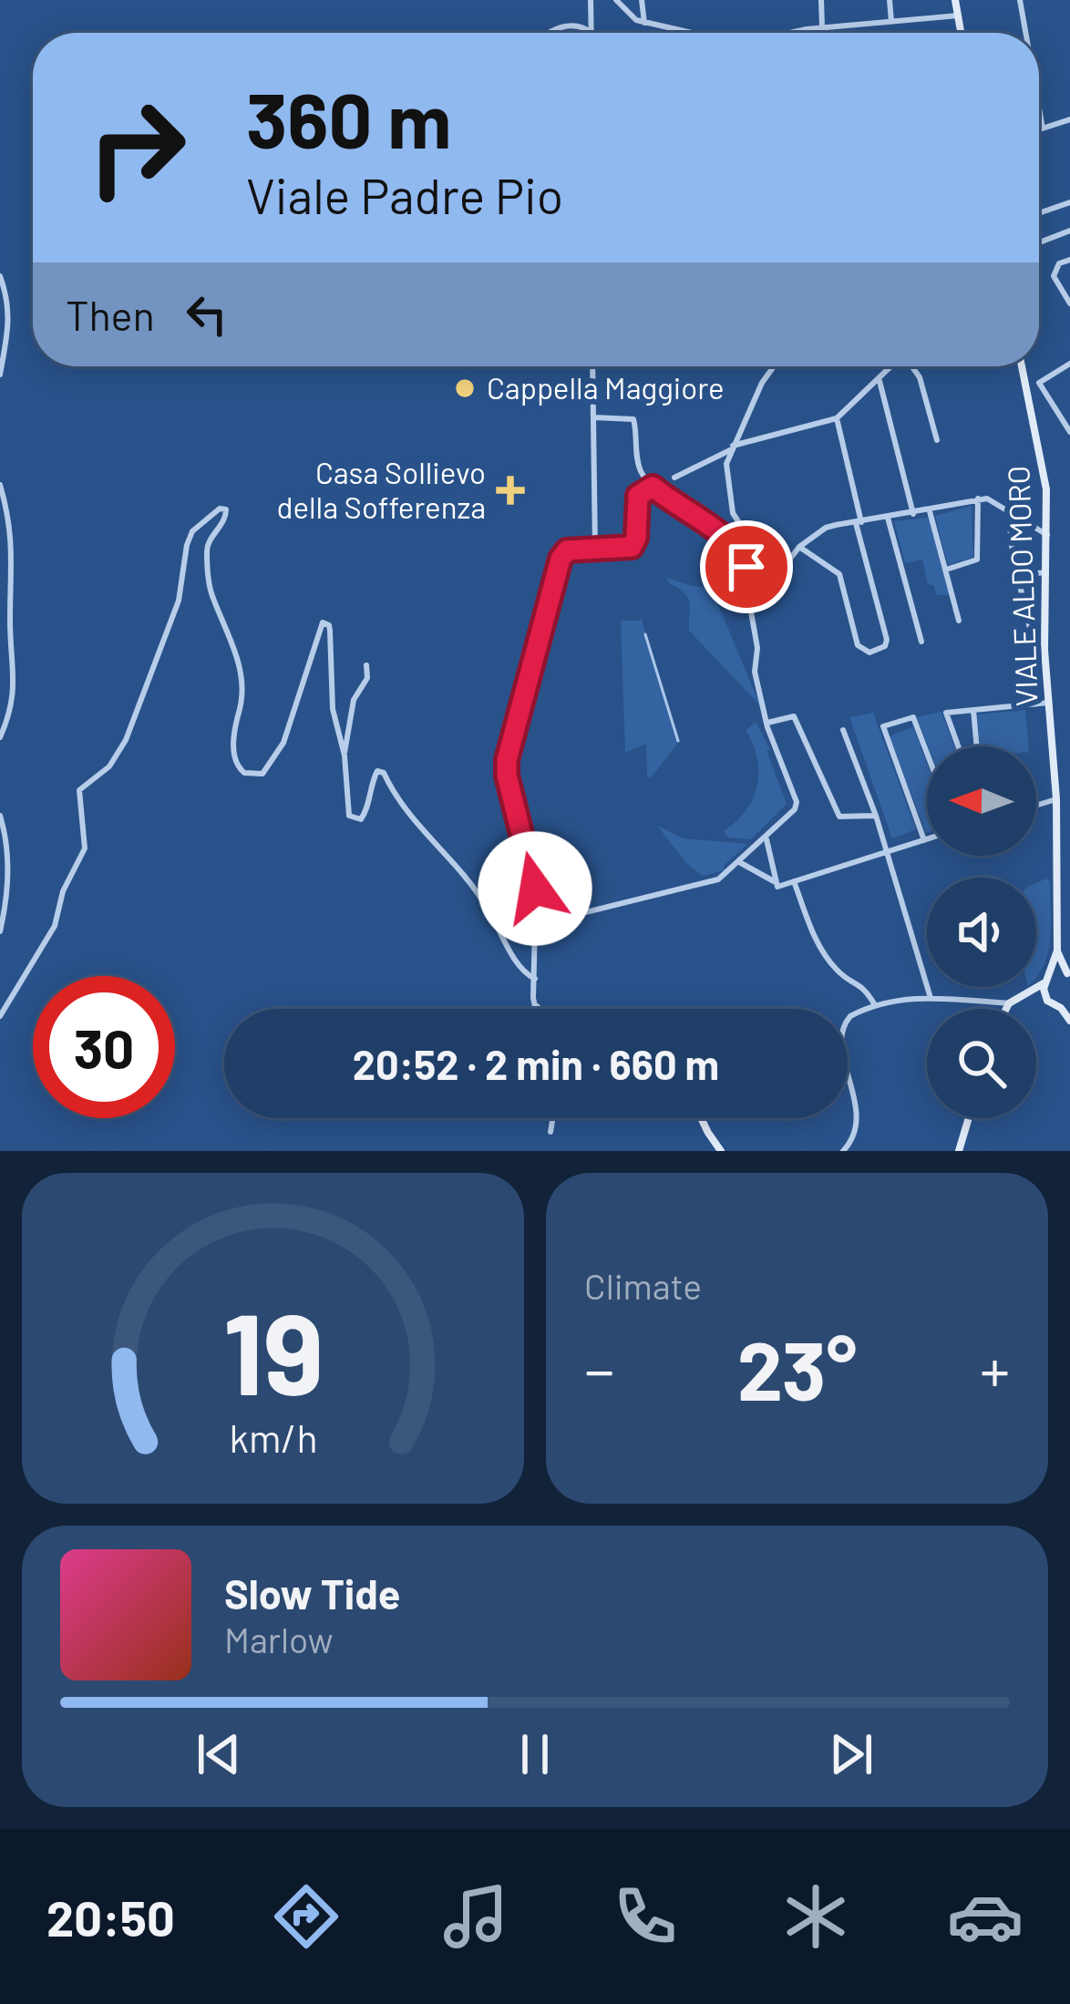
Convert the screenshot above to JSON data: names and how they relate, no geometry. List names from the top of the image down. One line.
{"streets":{"main road":["VIALE ALDO MORO"]},"places":{"other":["Cappella Maggiore"],"health":["Casa Sollievo della Sofferenza"]},"north":"left","page":{"turn":["360 m","Viale Padre Pio"],"then":"Then","limit":"30","trip":"20:52 · 2 min · 660 m","tile":"Climate","heat":["−","23°","+"],"song":["Slow Tide","Marlow"],"tabs":"20:50","gauge":["19","km/h"]}}
